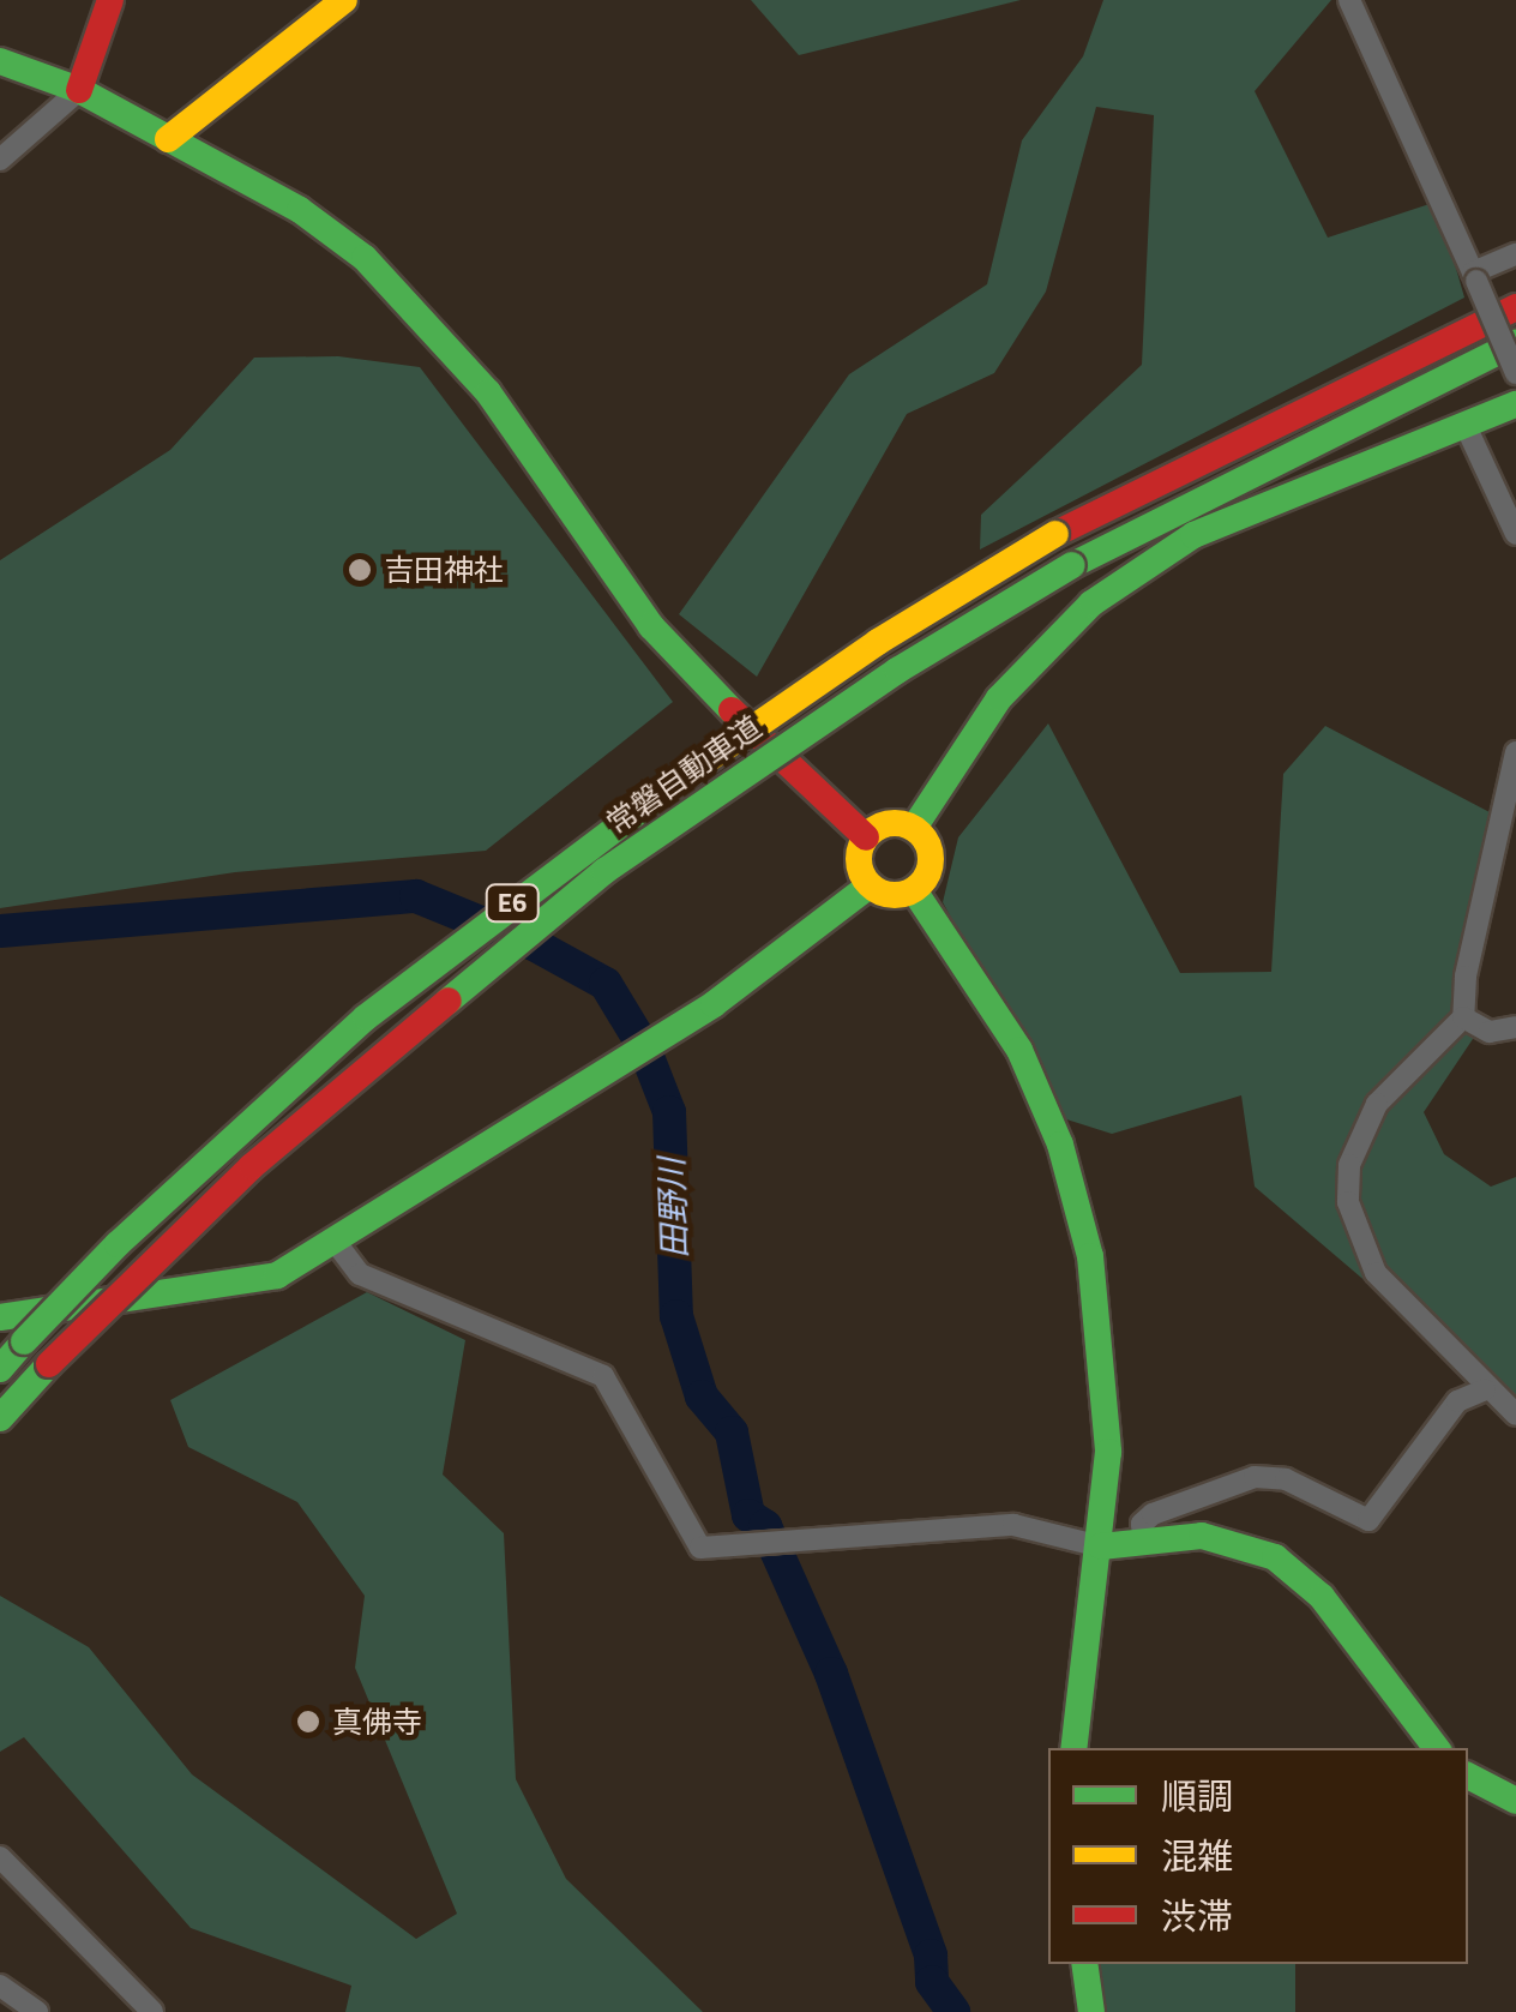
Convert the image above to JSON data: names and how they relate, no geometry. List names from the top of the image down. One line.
{"streets":{"main road":["常磐自動車道","E6"]},"water":["田野川"],"places":["吉田神社","真佛寺"],"legend":["順調","混雑","渋滞"]}
